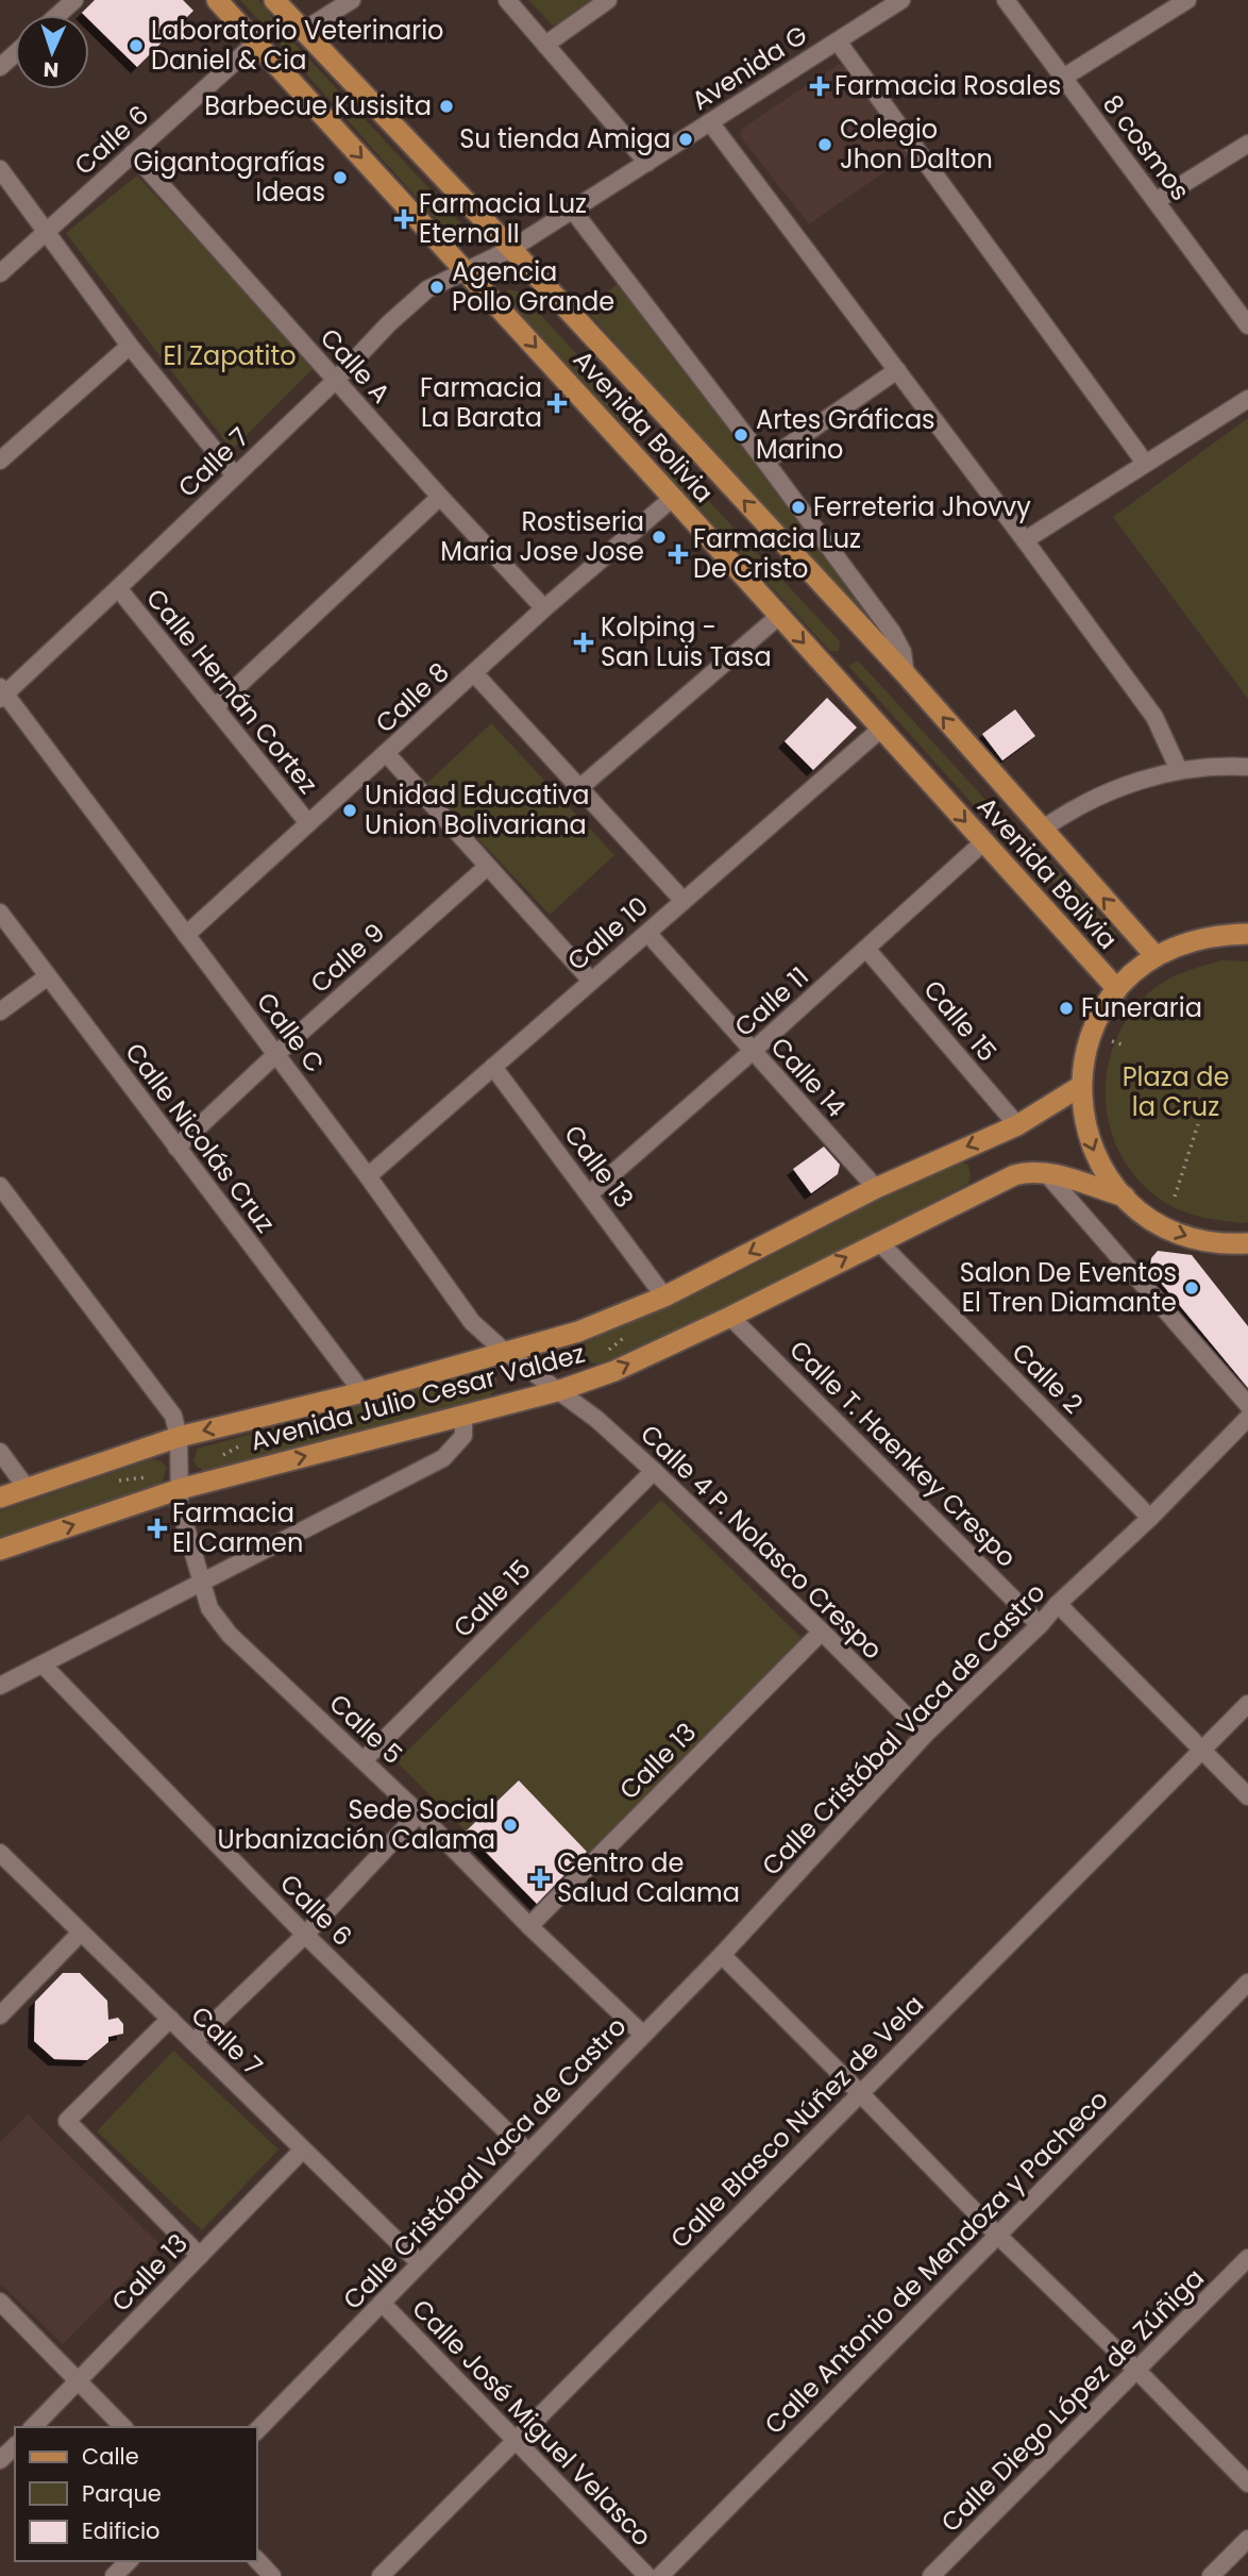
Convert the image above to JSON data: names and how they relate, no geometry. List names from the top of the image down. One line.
{"streets":{"main road":["Avenida Bolivia","Avenida Julio Cesar Valdez"],"street":["Avenida G","Calle 6","8 cosmos","Calle A","Calle 7","Calle Hernán Cortez","Calle 8","Calle 10","Calle 9","Calle 11","Calle 15","Calle C","Calle 14","Calle Nicolás Cruz","Calle 13","Calle 2","Calle T. Haenkey Crespo","Calle 4 P. Nolasco Crespo","Calle 5","Calle Cristóbal Vaca de Castro","Calle Blasco Núñez de Vela","Calle Antonio de Mendoza y Pacheco","Calle Diego López de Zúñiga","Calle José Miguel Velasco"]},"crossings":[["Avenida G","Avenida Bolivia"],["Avenida G","Calle 7"],["Calle 6","Calle A"],["Calle 6","Avenida Bolivia"],["Calle 6","Calle Cristóbal Vaca de Castro"],["Calle A","Calle 7"],["Calle A","Calle 8"],["Avenida Bolivia","Calle 7"],["Avenida Bolivia","Calle 8"],["Avenida Bolivia","Calle 10"],["Avenida Bolivia","Calle 11"],["Calle 7","Calle Hernán Cortez"],["Calle 7","Calle C"],["Calle 7","Calle 13"],["Calle 7","Calle Cristóbal Vaca de Castro"],["Calle Hernán Cortez","Calle 8"],["Calle 8","Calle C"],["Calle 10","Calle C"],["Calle 10","Calle 14"],["Calle 10","Calle 13"],["Calle 9","Calle C"],["Calle 9","Calle Nicolás Cruz"],["Calle 11","Calle 15"],["Calle 11","Calle 14"],["Calle 11","Calle 13"],["Calle 15","Avenida Julio Cesar Valdez"],["Calle 15","Calle 4 P. Nolasco Crespo"],["Calle 15","Calle 5"],["Calle C","Avenida Julio Cesar Valdez"],["Calle C","Calle 4 P. Nolasco Crespo"],["Calle 14","Avenida Julio Cesar Valdez"],["Calle Nicolás Cruz","Avenida Julio Cesar Valdez"],["Calle 13","Avenida Julio Cesar Valdez"],["Calle 13","Calle 4 P. Nolasco Crespo"],["Calle 13","Calle 5"],["Calle 2","Avenida Julio Cesar Valdez"],["Calle 2","Calle Cristóbal Vaca de Castro"],["Avenida Julio Cesar Valdez","Calle T. Haenkey Crespo"],["Avenida Julio Cesar Valdez","Calle 4 P. Nolasco Crespo"],["Avenida Julio Cesar Valdez","Calle 5"],["Calle T. Haenkey Crespo","Calle Cristóbal Vaca de Castro"],["Calle 4 P. Nolasco Crespo","Calle Cristóbal Vaca de Castro"],["Calle 5","Calle Cristóbal Vaca de Castro"],["Calle Cristóbal Vaca de Castro","Calle José Miguel Velasco"],["Calle Blasco Núñez de Vela","Calle José Miguel Velasco"]],"parks":["El Zapatito","Plaza de la Cruz"],"places":{"other":["Laboratorio Veterinario Daniel & Cia","Barbecue Kusisita","Su tienda Amiga","Colegio Jhon Dalton","Gigantografías Ideas","Agencia Pollo Grande","Artes Gráficas Marino","Ferreteria Jhovvy","Rostiseria Maria Jose Jose","Unidad Educativa Union Bolivariana","Funeraria","Salon De Eventos El Tren Diamante","Sede Social Urbanización Calama"],"health":["Farmacia Rosales","Farmacia Luz Eterna II","Farmacia La Barata","Farmacia Luz De Cristo","Kolping - San Luis Tasa","Farmacia El Carmen","Centro de Salud Calama"]},"legend":["Calle","Parque","Edificio"],"north":"bottom"}
